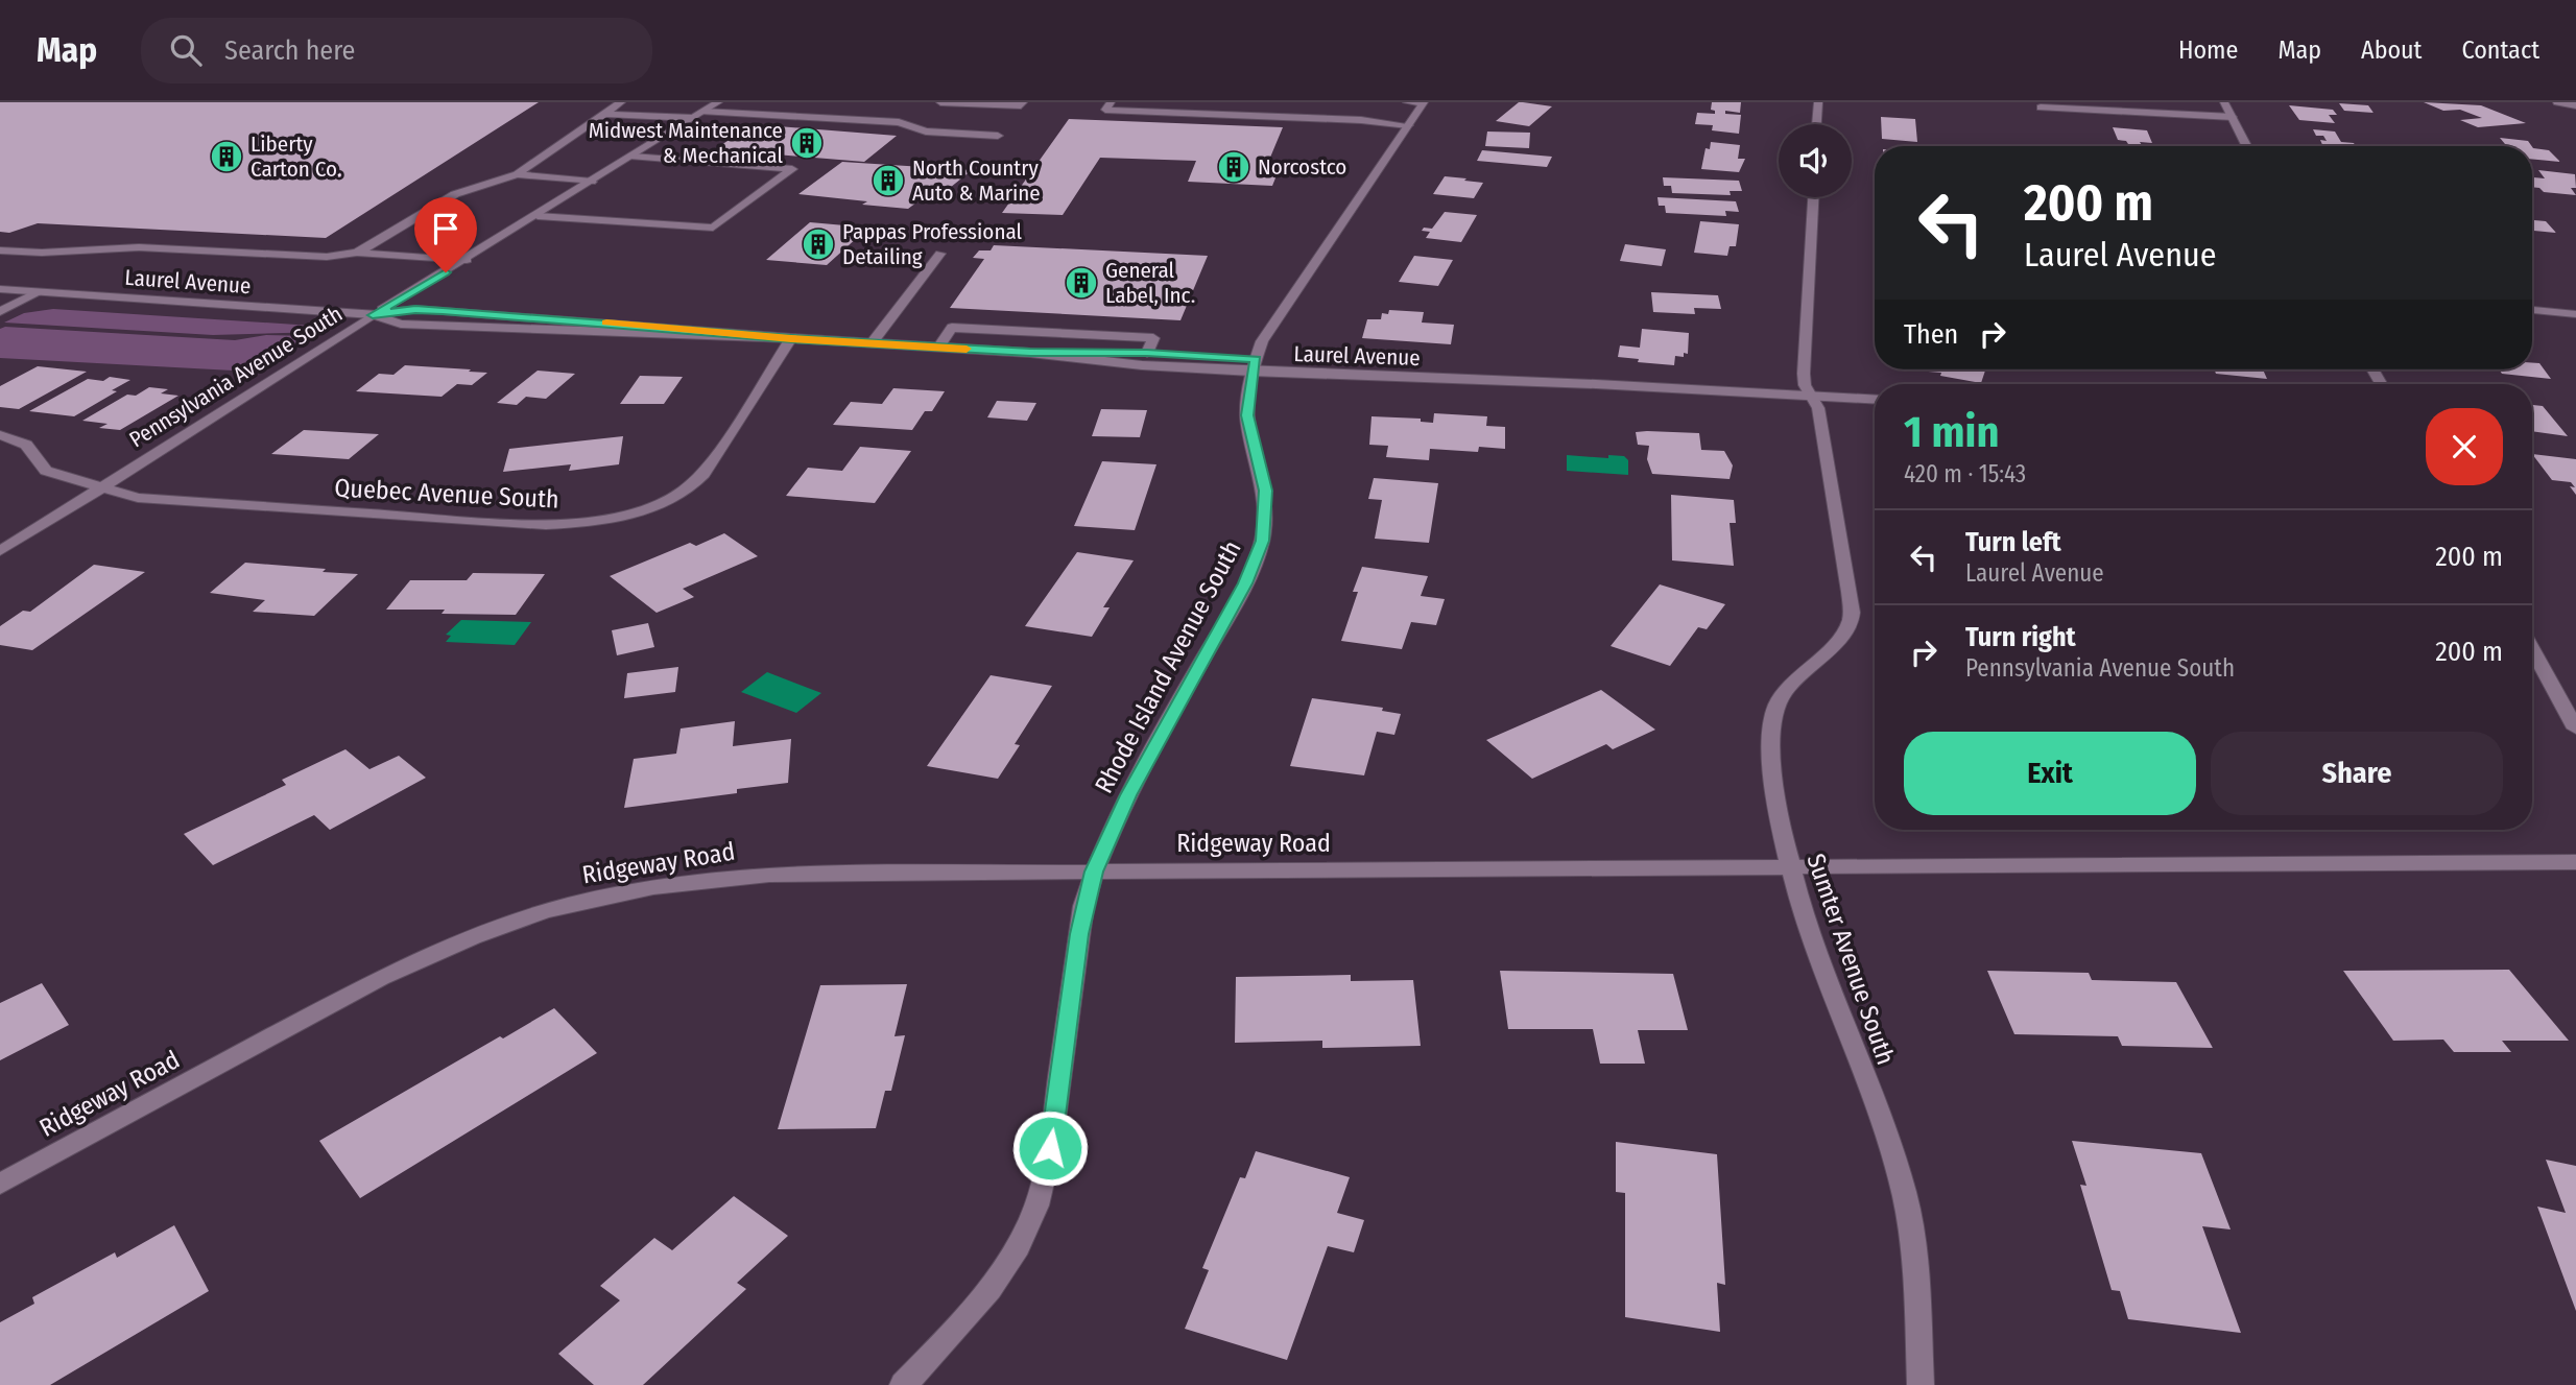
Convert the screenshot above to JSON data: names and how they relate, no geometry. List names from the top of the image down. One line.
{"streets":{"street":["Laurel Avenue","Pennsylvania Avenue South","Quebec Avenue South","Rhode Island Avenue South","Ridgeway Road","Sumter Avenue South"]},"crossings":[["Laurel Avenue","Pennsylvania Avenue South"],["Laurel Avenue","Quebec Avenue South"],["Laurel Avenue","Rhode Island Avenue South"],["Laurel Avenue","Sumter Avenue South"],["Pennsylvania Avenue South","Quebec Avenue South"],["Rhode Island Avenue South","Ridgeway Road"],["Ridgeway Road","Sumter Avenue South"]],"places":{"building":["Midwest Maintenance & Mechanical","Liberty Carton Co.","Norcostco","North Country Auto & Marine","Pappas Professional Detailing","General Label, Inc."]},"page":{"header":"Map","search":"Search here","nav":["Home","Map","About","Contact"],"turn":["200 m","Laurel Avenue"],"then":"Then","heading":["1 min","420 m · 15:43"],"list":[{"name":"Turn left","note":"Laurel Avenue","value":"200 m"},{"name":"Turn right","note":"Pennsylvania Avenue South","value":"200 m"}],"buttons":["Exit","Share"]}}
